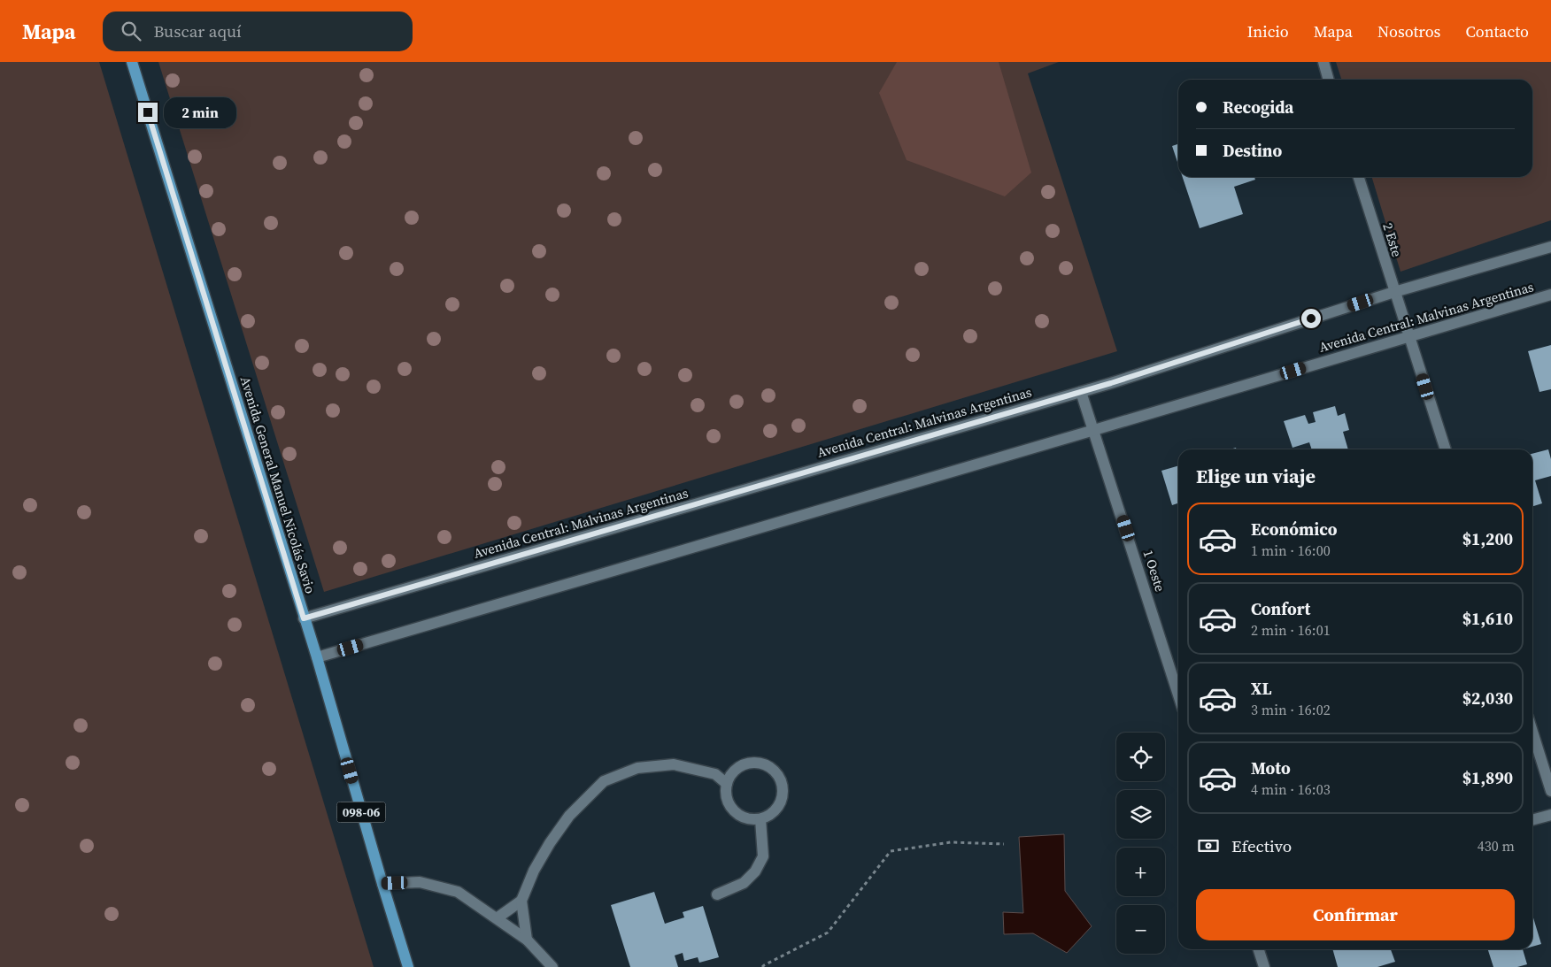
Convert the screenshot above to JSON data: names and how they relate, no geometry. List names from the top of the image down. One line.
{"streets":{"main road":["2 Este","Avenida Central: Malvinas Argentinas","Avenida General Manuel Nicolás Savio","1 Oeste","098-06"]},"crossings":[["2 Este","Avenida Central: Malvinas Argentinas"],["Avenida Central: Malvinas Argentinas","Avenida General Manuel Nicolás Savio"],["Avenida Central: Malvinas Argentinas","1 Oeste"]],"page":{"header":"Mapa","search":"Buscar aquí","nav":["Inicio","Mapa","Nosotros","Contacto"],"banner":["Recogida","Destino"],"bubble":"2 min","heading":"Elige un viaje","list":[{"name":"Económico","note":"1 min · 16:00","value":"$1,200"},{"name":"Confort","note":"2 min · 16:01","value":"$1,610"},{"name":"XL","note":"3 min · 16:02","value":"$2,030"},{"name":"Moto","note":"4 min · 16:03","value":"$1,890"}],"map_buttons":["+","−"],"pay":["Efectivo","430 m"],"buttons":"Confirmar"}}
